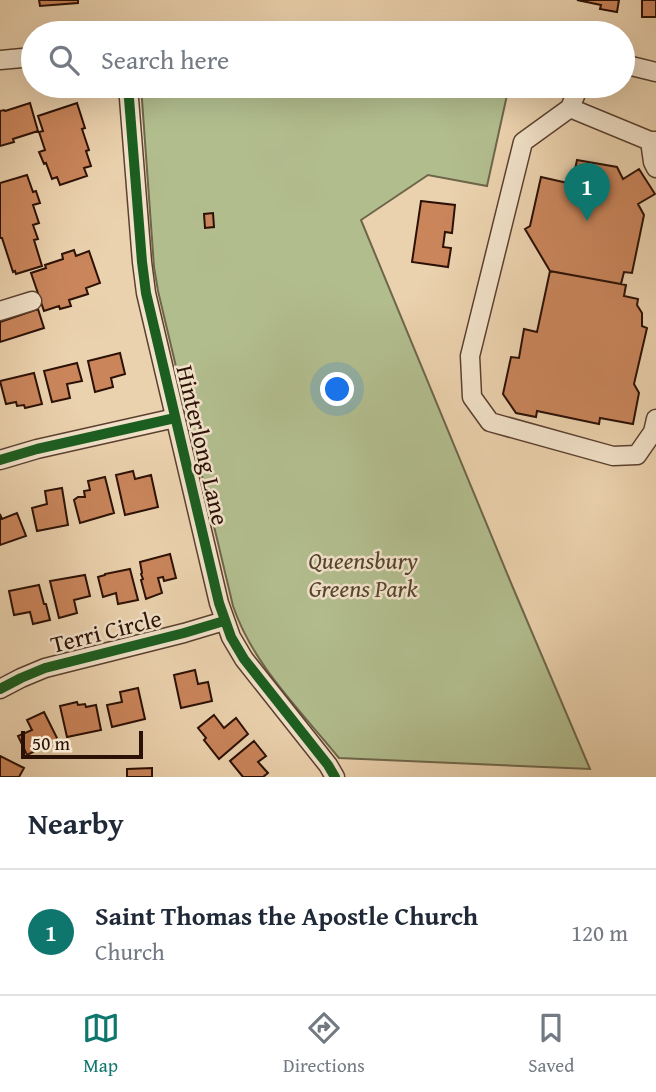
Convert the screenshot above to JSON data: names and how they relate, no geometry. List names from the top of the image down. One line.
{"streets":{"street":["Hinterlong Lane","Terri Circle"]},"crossings":[["Hinterlong Lane","Terri Circle"]],"parks":["Queensbury Greens Park"],"scale_bar":"50 m","page":{"search":"Search here","pins":"1","scale":"50 m","heading":"Nearby","list":[{"mark":"1","name":"Saint Thomas the Apostle Church","note":"Church","value":"120 m"}],"nav":["Map","Directions","Saved"]}}
